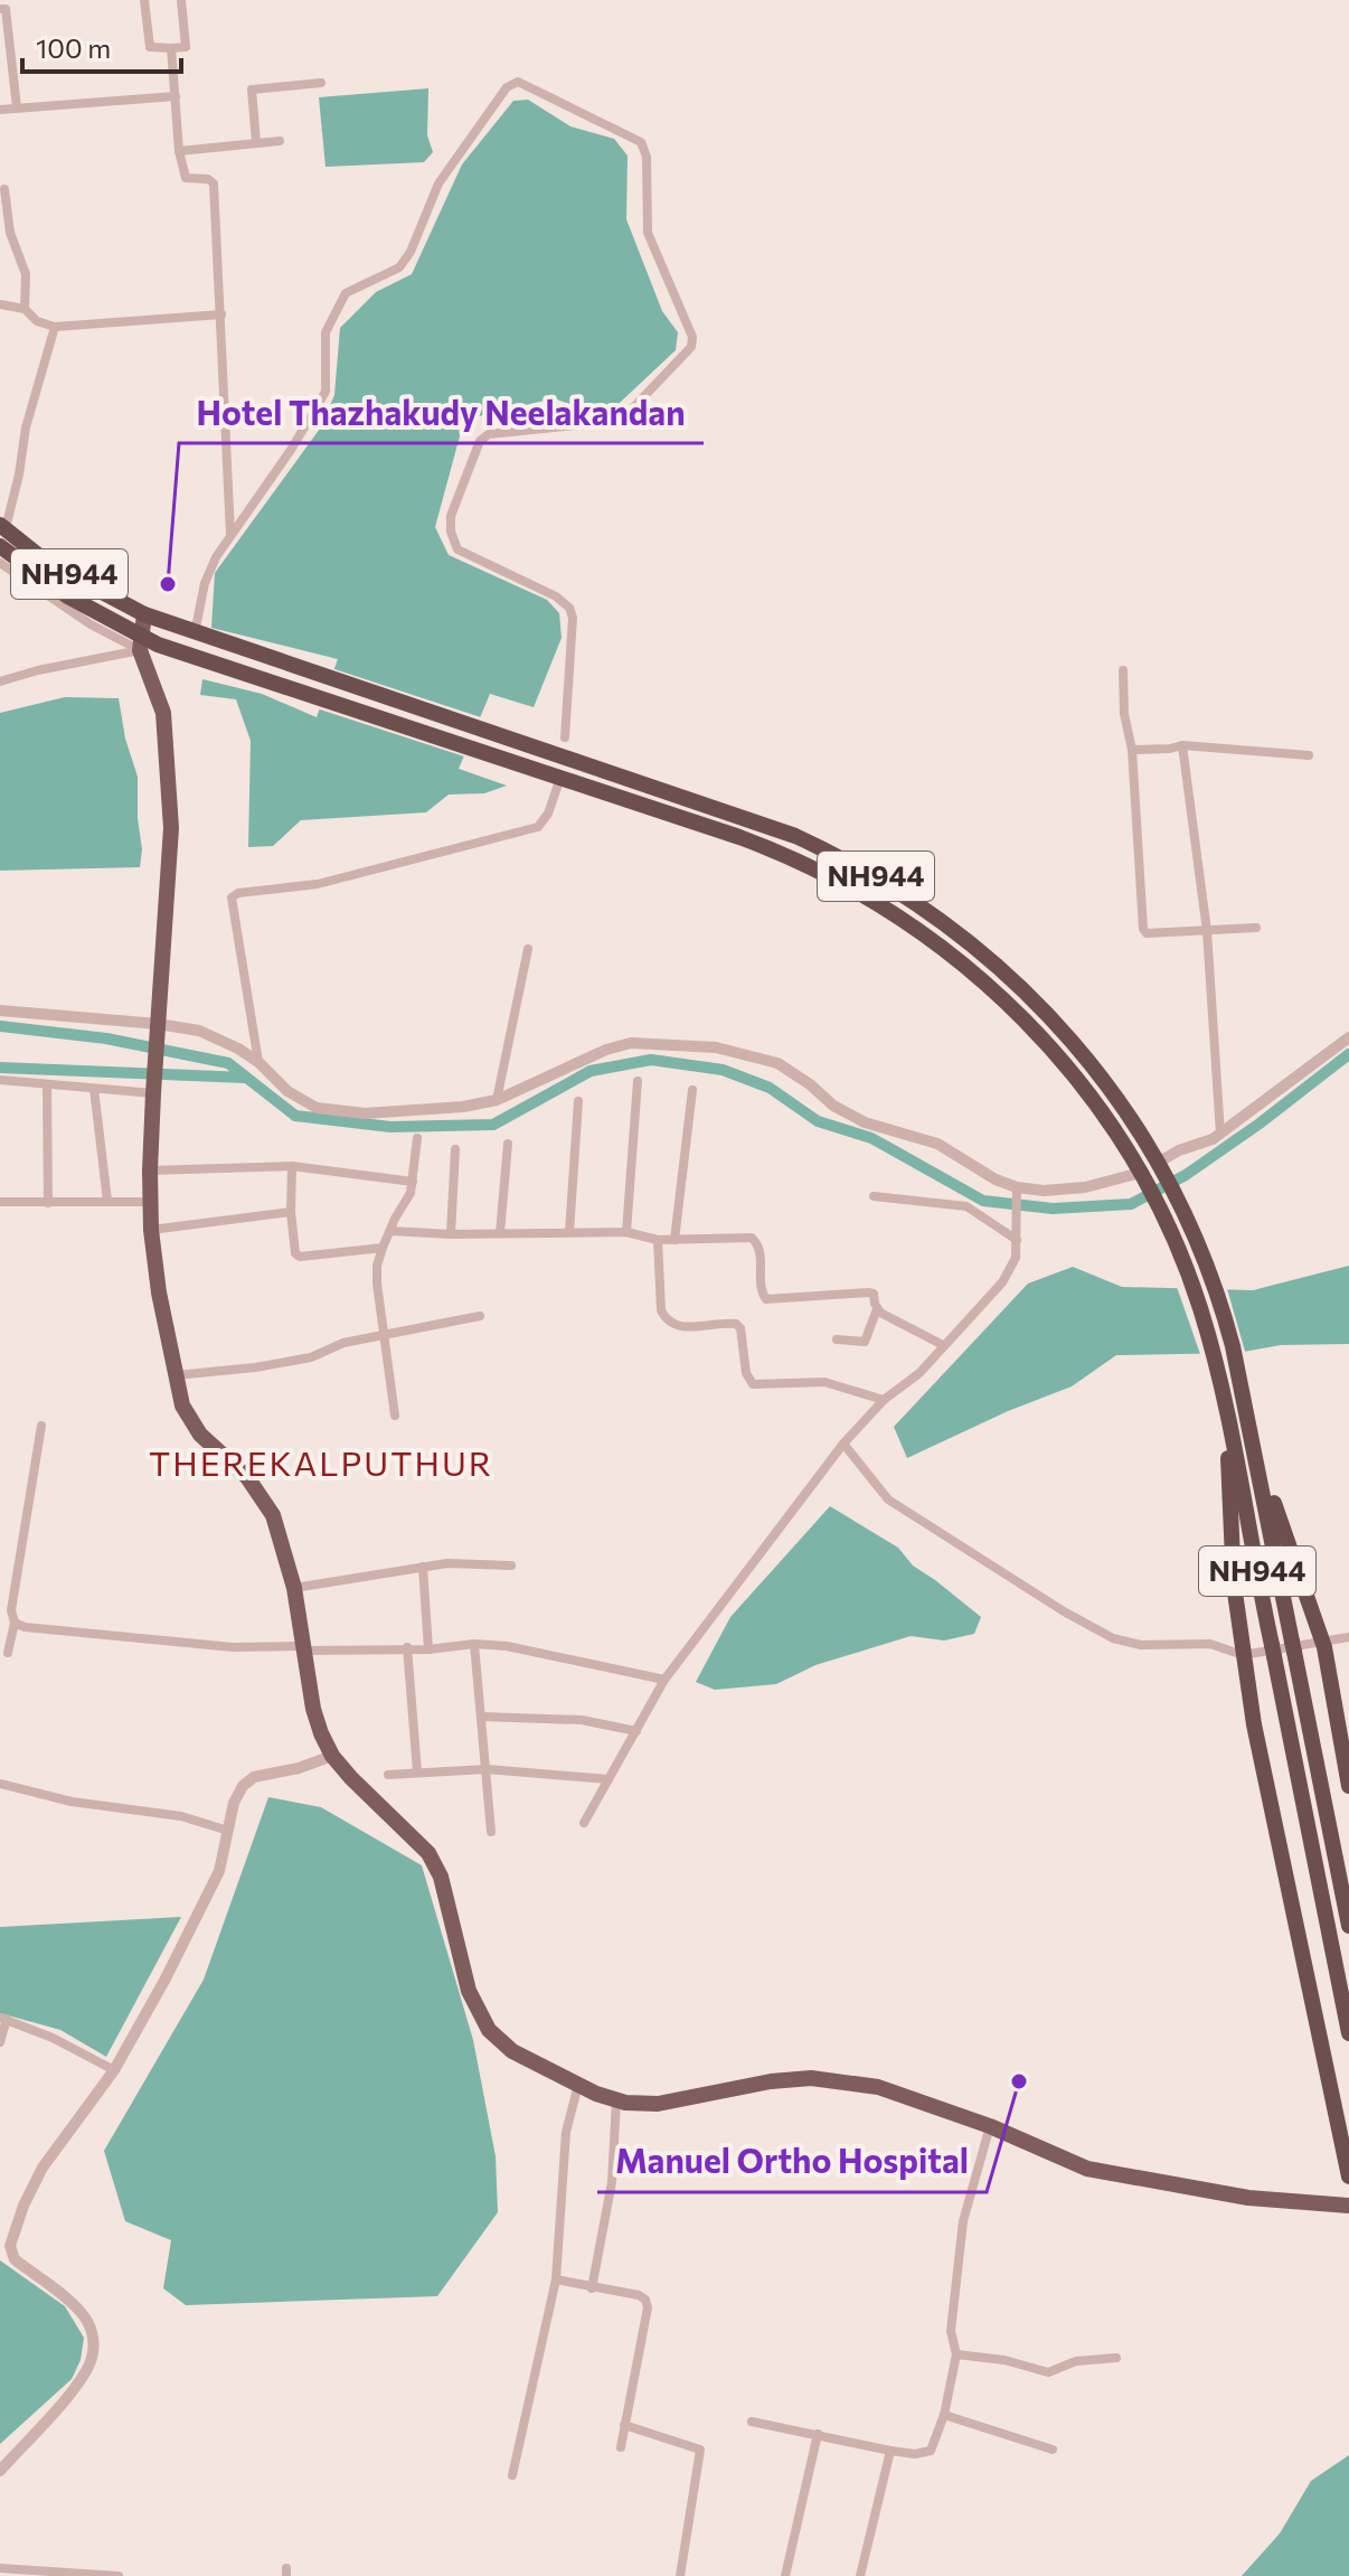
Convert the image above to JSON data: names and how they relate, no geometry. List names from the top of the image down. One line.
{"streets":{"highway":["NH944"]},"districts":["THEREKALPUTHUR"],"places":["Hotel Thazhakudy Neelakandan","Manuel Ortho Hospital"],"scale_bar":"100 m"}
